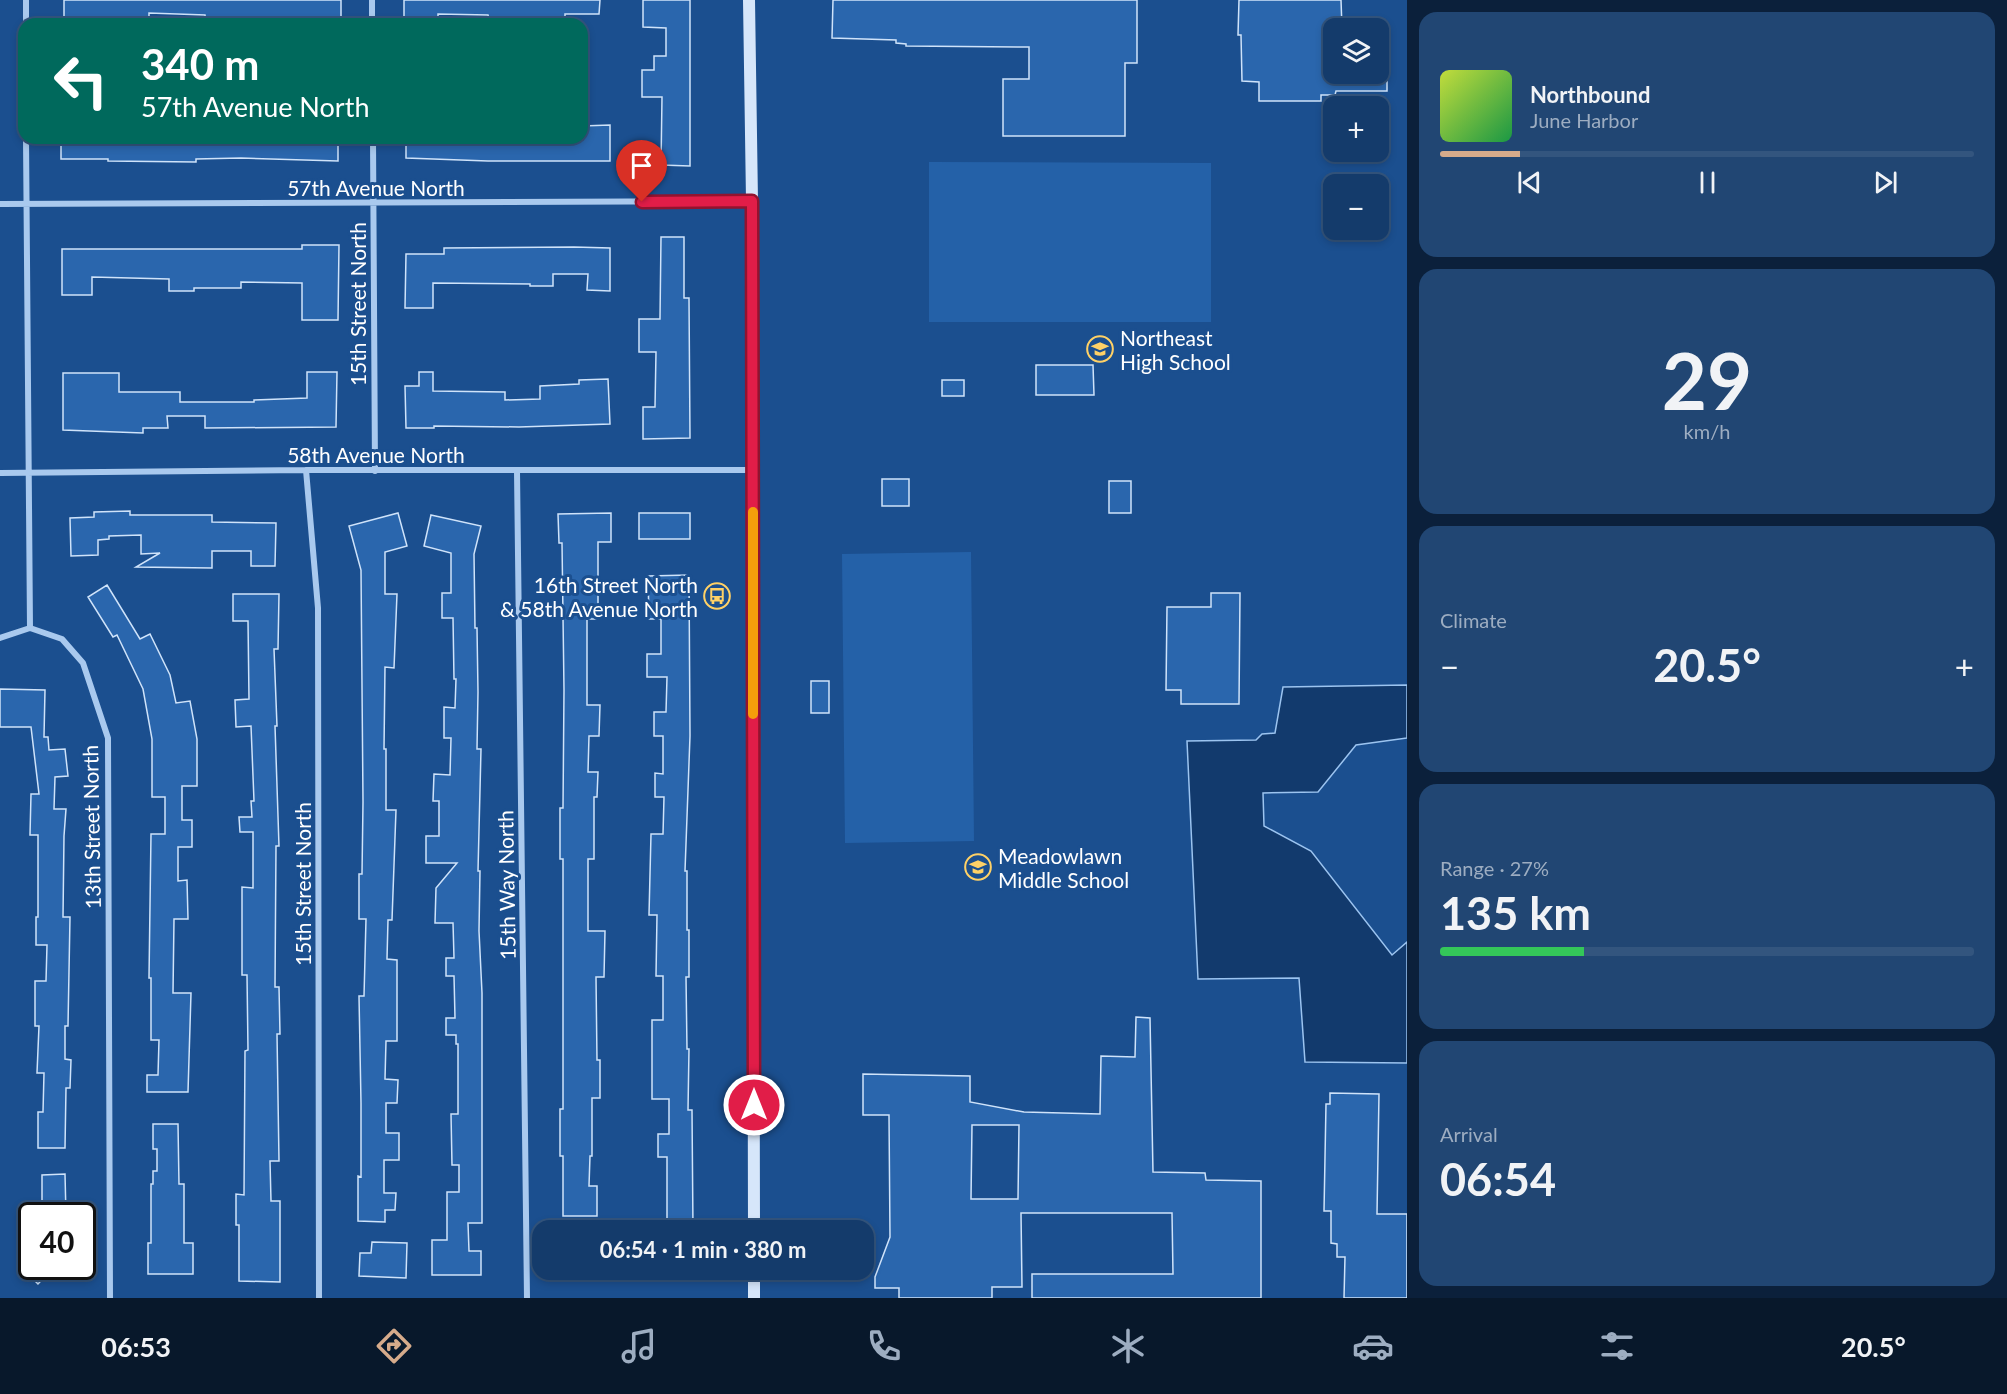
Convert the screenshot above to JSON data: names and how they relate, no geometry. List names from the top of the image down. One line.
{"streets":{"street":["57th Avenue North","15th Street North","58th Avenue North","13th Street North","15th Way North"]},"crossings":[["57th Avenue North","15th Street North"],["15th Street North","58th Avenue North"],["58th Avenue North","15th Way North"]],"places":{"school or university":["Northeast High School","Meadowlawn Middle School"],"bus stop":["16th Street North & 58th Avenue North"]},"page":{"map_buttons":["+","−"],"turn":["340 m","57th Avenue North"],"song":["Northbound","June Harbor"],"tile":[["29","km/h"],"Climate",["Range · 27%","135 km"],["Arrival","06:54"]],"heat":["−","20.5°","+"],"limit":"40","trip":"06:54 · 1 min · 380 m","tabs":["06:53","20.5°"]}}
